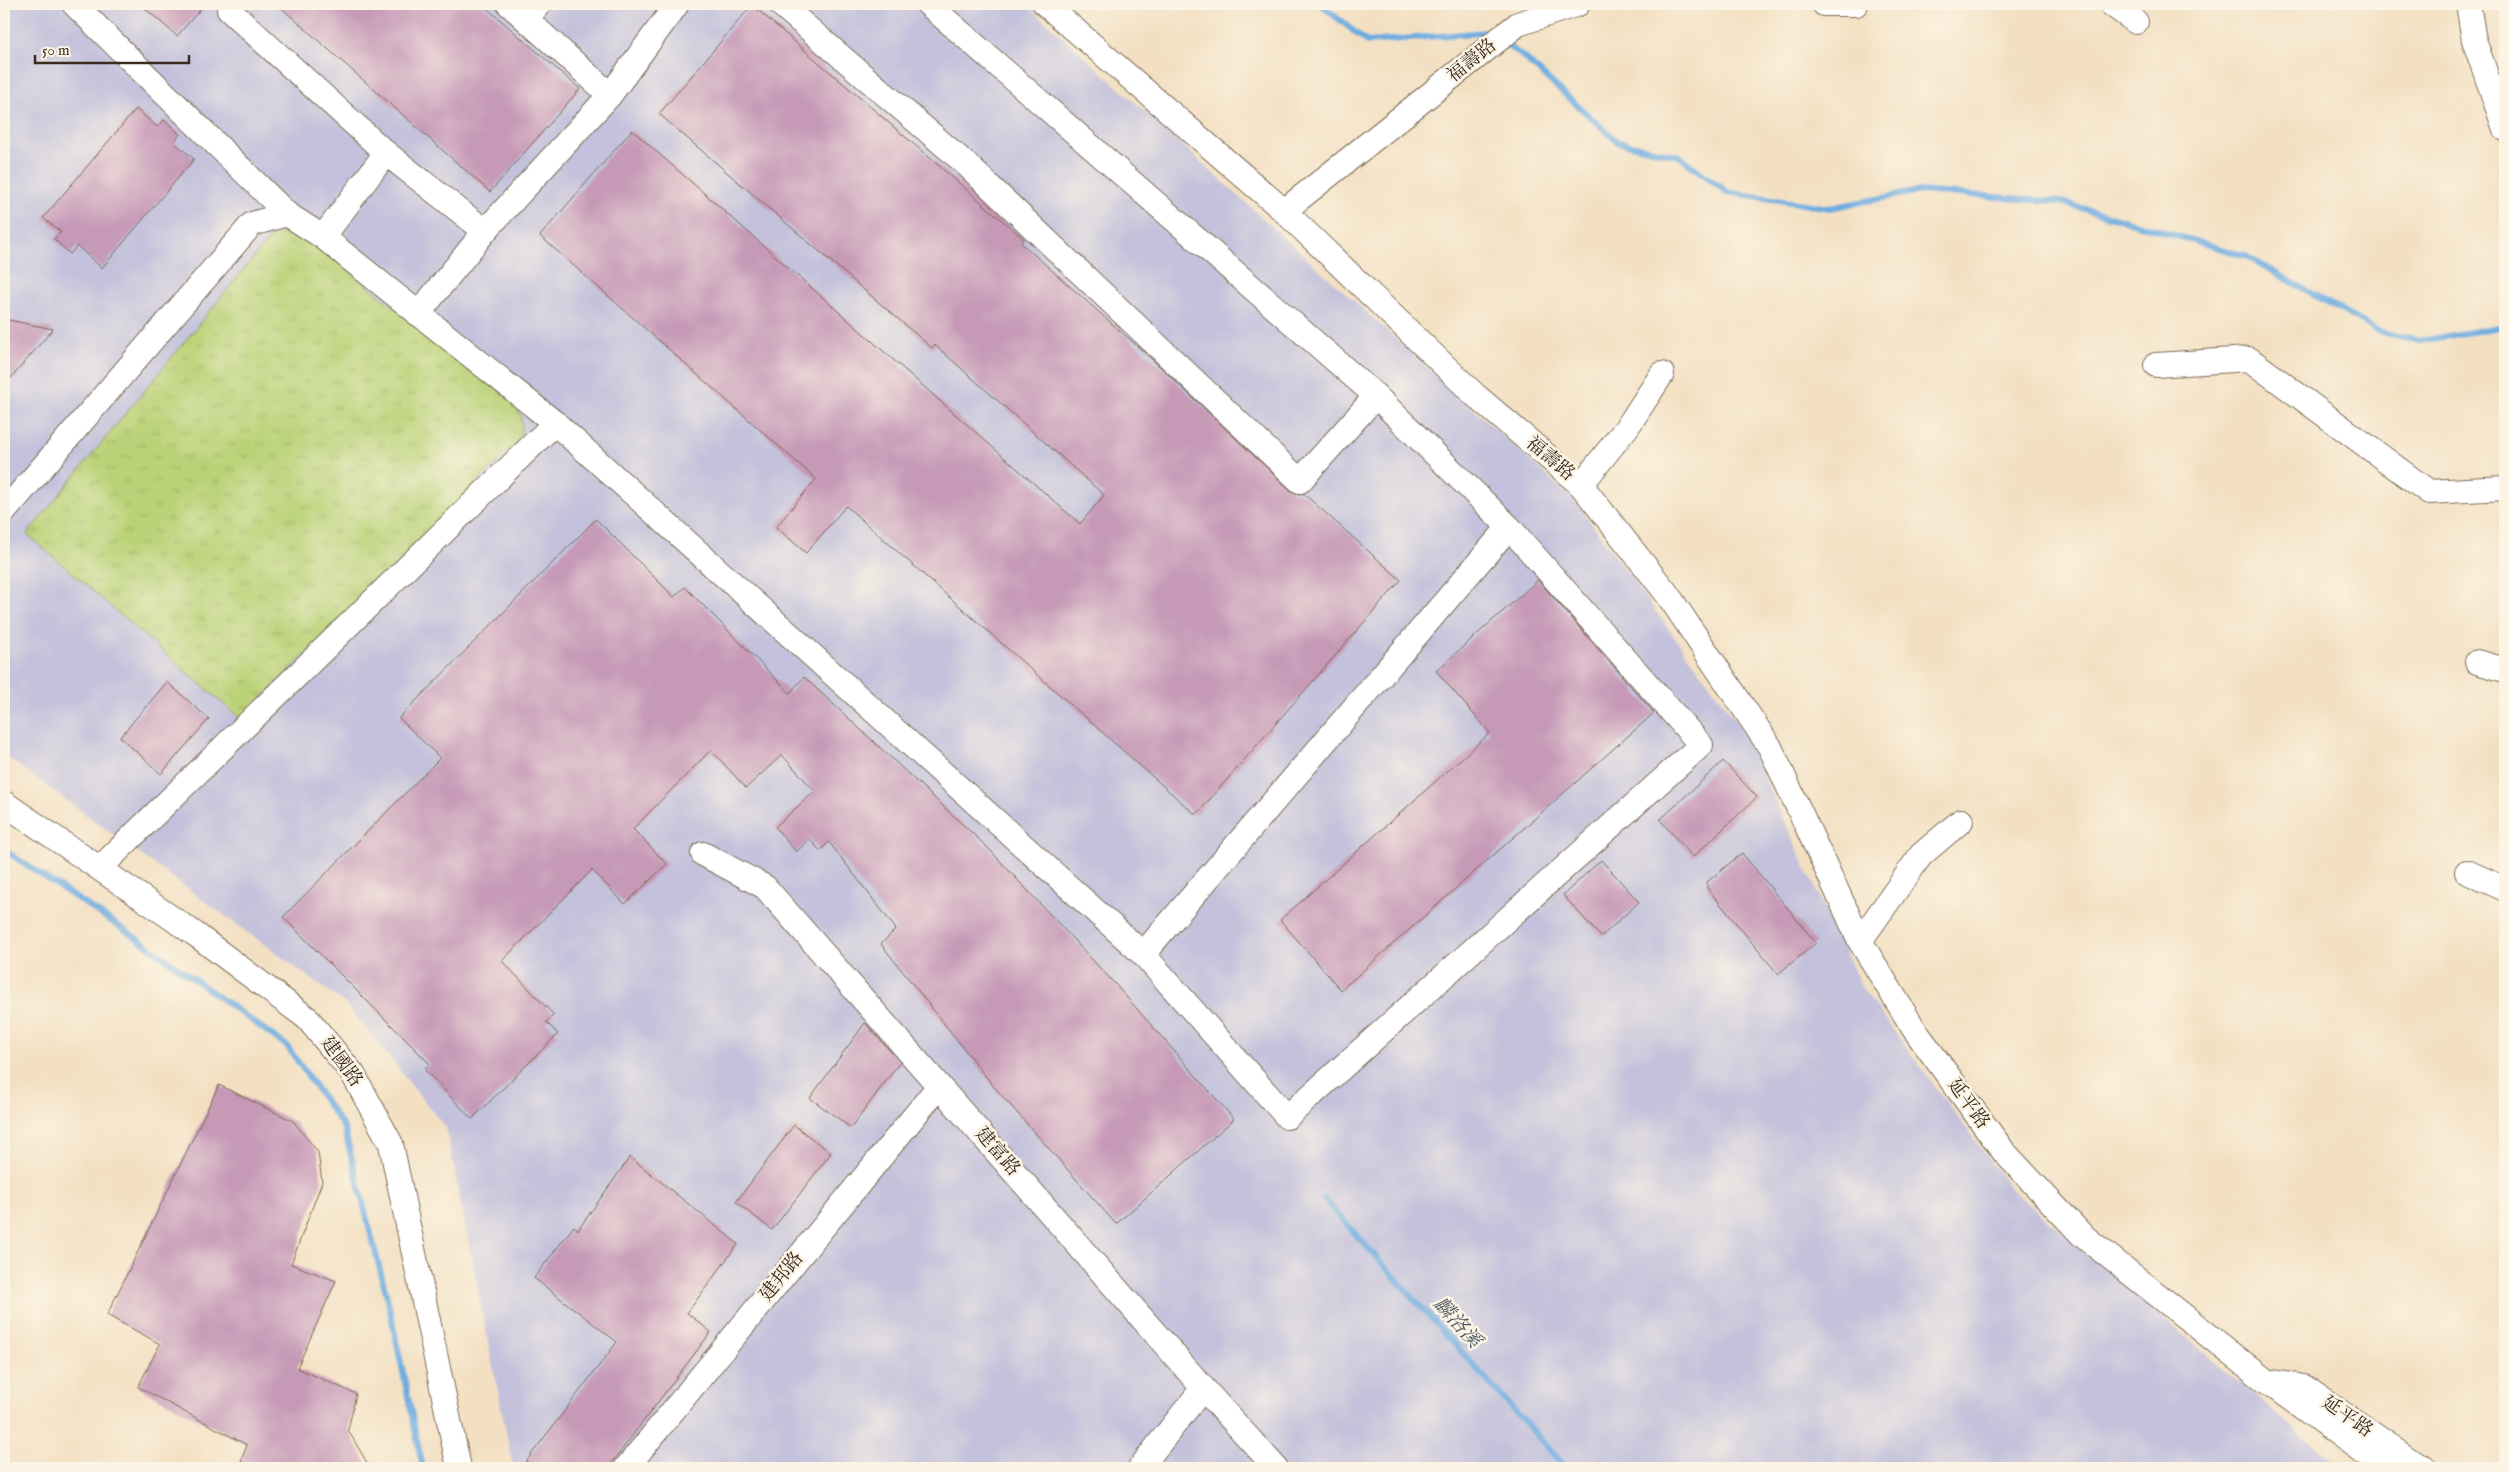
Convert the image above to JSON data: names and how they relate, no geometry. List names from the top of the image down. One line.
{"streets":{"street":["福壽路","建國路","延平路","建富路","建邦路"]},"crossings":[["福壽路","延平路"],["建富路","建邦路"]],"water":["麟洛溪"],"scale_bar":"50 m"}
